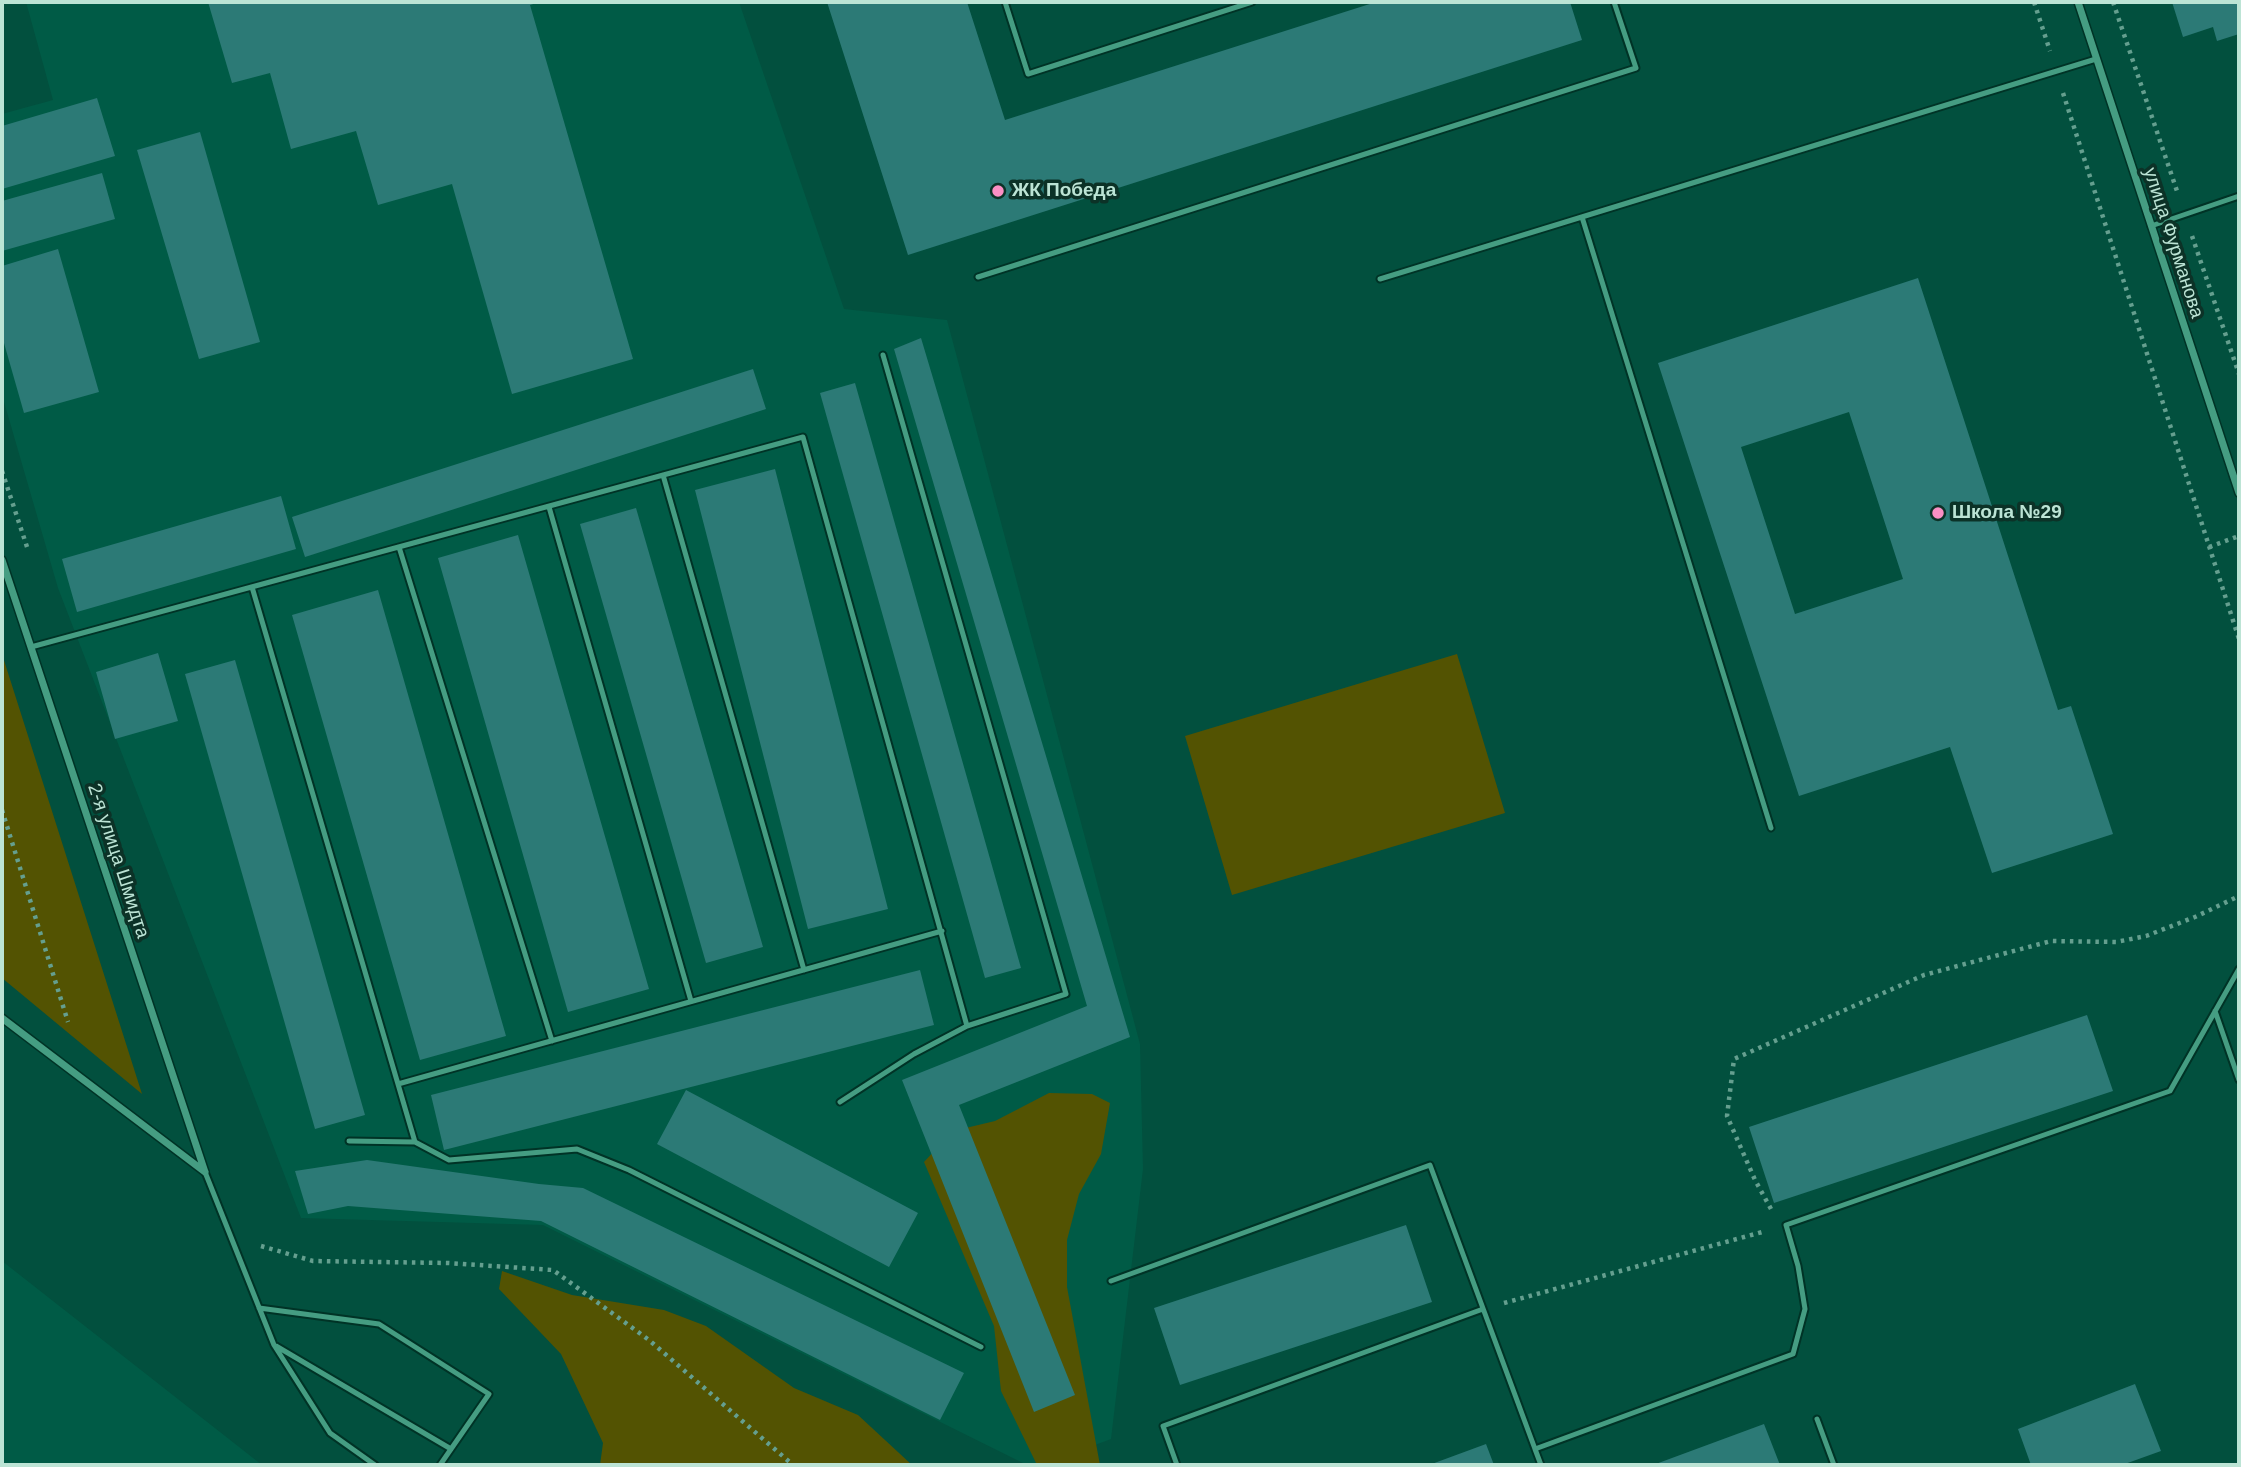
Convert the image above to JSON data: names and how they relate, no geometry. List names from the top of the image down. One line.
{"streets":{"street":["улица Фурманова","2-я улица Шмидта"]},"places":["ЖК Победа","Школа №29"]}
